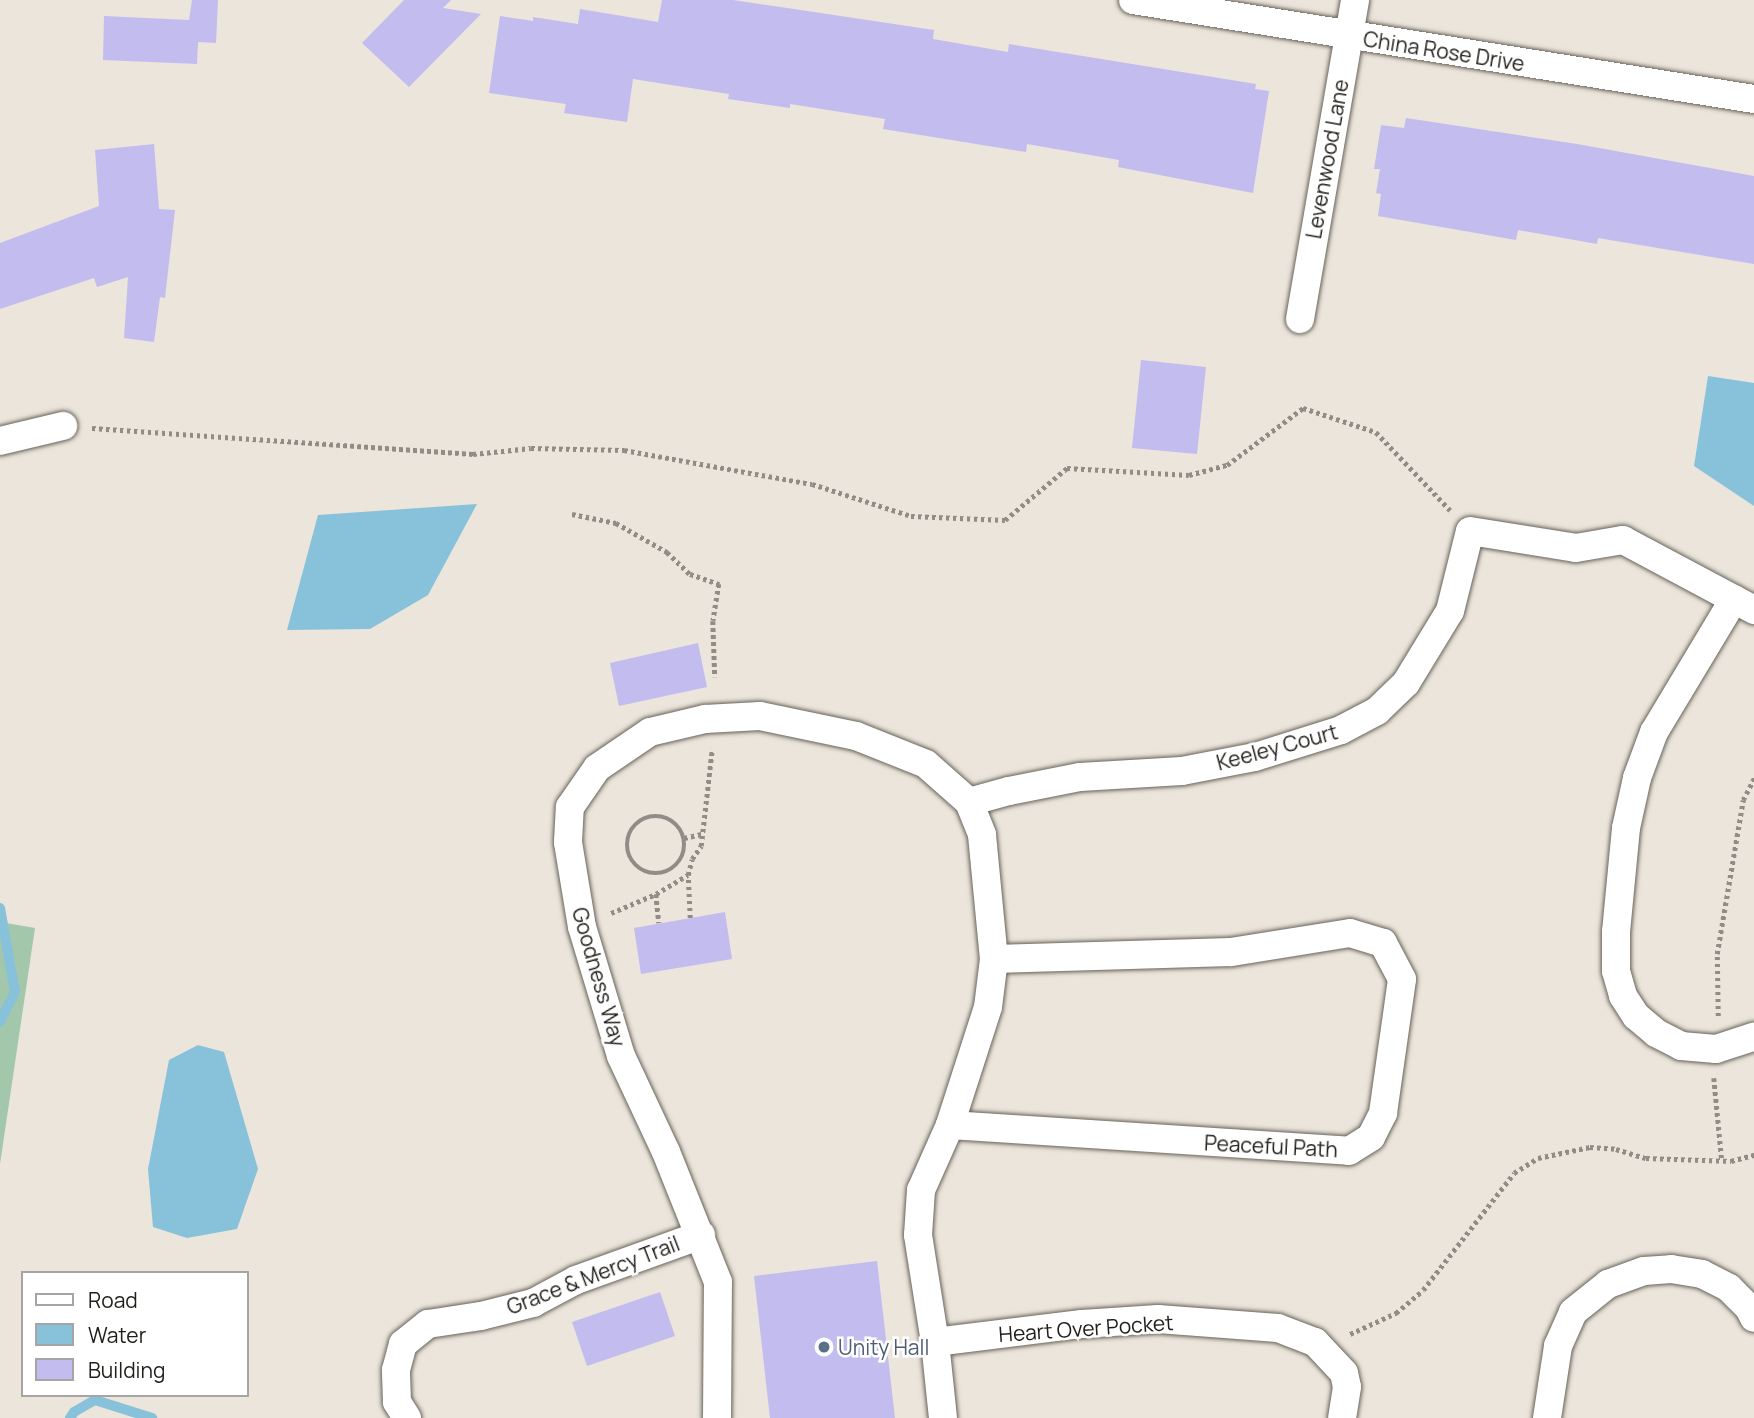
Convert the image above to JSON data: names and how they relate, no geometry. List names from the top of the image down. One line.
{"streets":{"street":["China Rose Drive","Levenwood Lane","Keeley Court","Goodness Way","Peaceful Path","Grace & Mercy Trail","Heart Over Pocket"]},"crossings":[["China Rose Drive","Levenwood Lane"],["Keeley Court","Goodness Way"],["Goodness Way","Peaceful Path"],["Goodness Way","Grace & Mercy Trail"],["Goodness Way","Heart Over Pocket"]],"places":["Unity Hall"],"legend":["Road","Water","Building"]}
